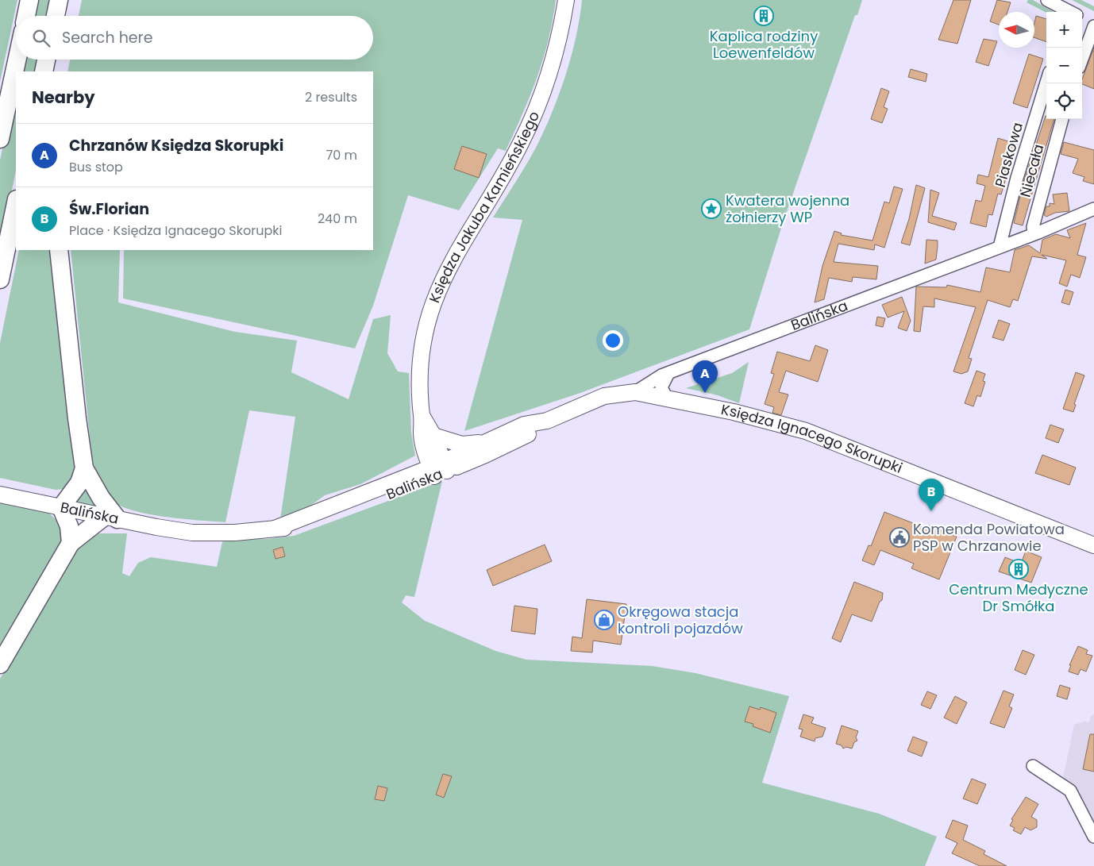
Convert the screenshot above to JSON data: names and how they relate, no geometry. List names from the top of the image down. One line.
{"streets":{"main road":["Księdza Jakuba Kamieńskiego","Balińska","Księdza Ignacego Skorupki"],"street":["Piaskowa","Niecała"]},"crossings":[["Piaskowa","Balińska"],["Niecała","Balińska"],["Księdza Jakuba Kamieńskiego","Balińska"],["Balińska","Księdza Ignacego Skorupki"]],"places":{"building":["Kaplica rodziny Loewenfeldów","Centrum Medyczne Dr Smółka"],"place":["Kwatera wojenna żołnierzy WP"],"public building":["Komenda Powiatowa PSP w Chrzanowie"],"shop":["Okręgowa stacja kontroli pojazdów"]},"north":"left","page":{"map_buttons":["+","−"],"search":"Search here","heading":["Nearby","2 results"],"list":[{"mark":"A","name":"Chrzanów Księdza Skorupki","note":"Bus stop","value":"70 m"},{"mark":"B","name":"Św.Florian","note":"Place · Księdza Ignacego Skorupki","value":"240 m"}],"pins":["A","B"]}}
